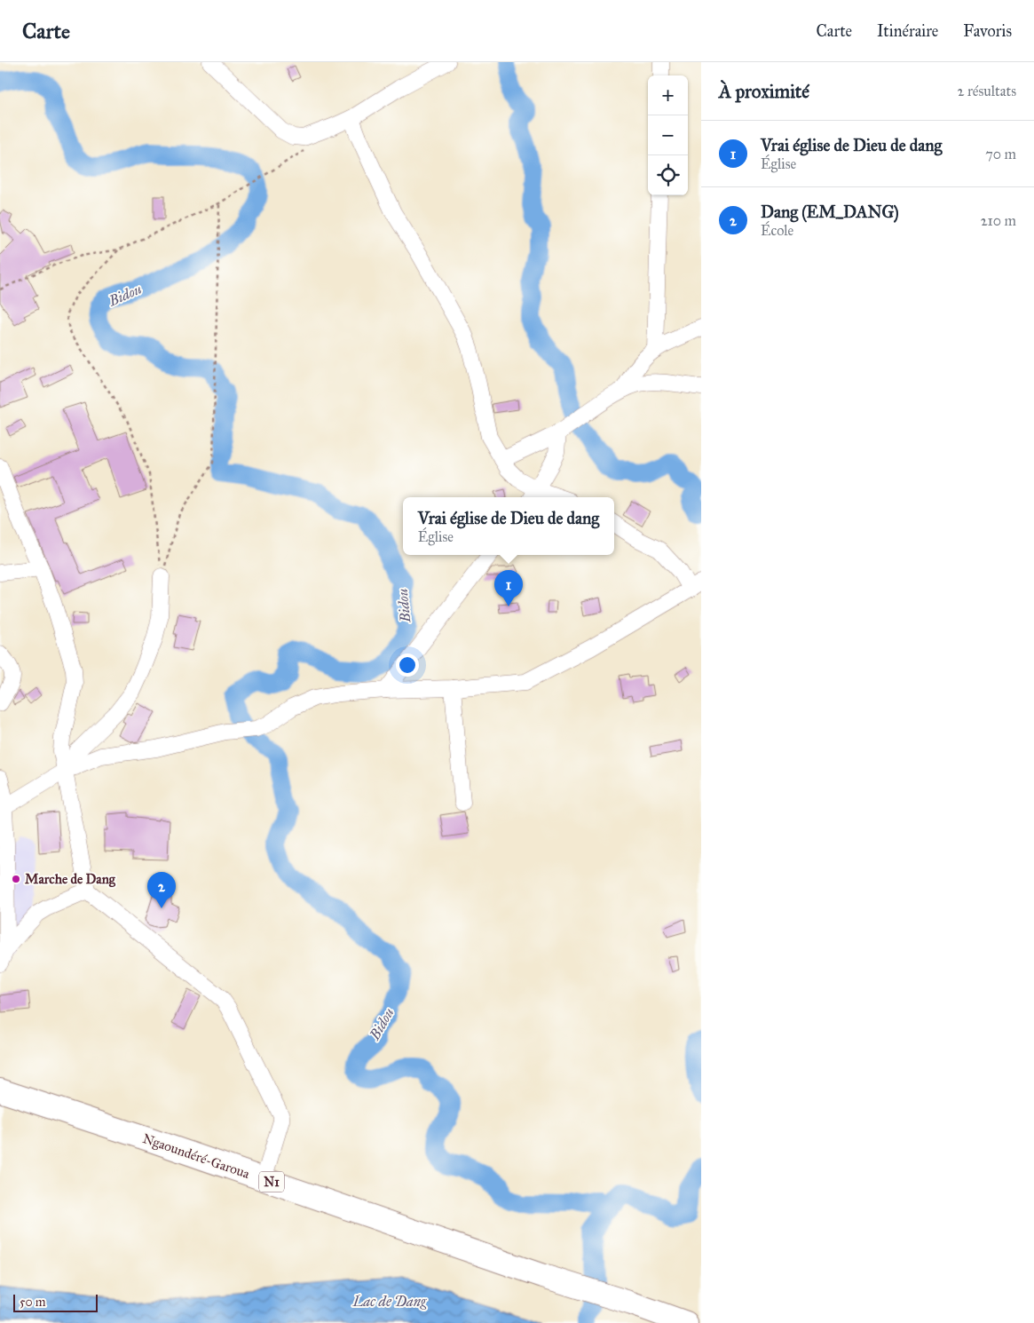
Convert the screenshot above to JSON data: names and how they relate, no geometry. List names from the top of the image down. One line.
{"streets":{"highway":["Ngaoundéré-Garoua","N1"]},"crossings":[["Ngaoundéré-Garoua","N1"]],"water":["Bidou","Lac de Dang"],"places":["Marche de Dang"],"scale_bar":"50 m","page":{"header":"Carte","nav":["Carte","Itinéraire","Favoris"],"heading":["À proximité","2 résultats"],"map_buttons":["+","−"],"list":[{"mark":"1","name":"Vrai église de Dieu de dang","note":"Église","value":"70 m"},{"mark":"2","name":"Dang (EM_DANG)","note":"École","value":"210 m"}],"popup":["Vrai église de Dieu de dang","Église"],"pins":["1","2"],"scale":"50 m"}}
